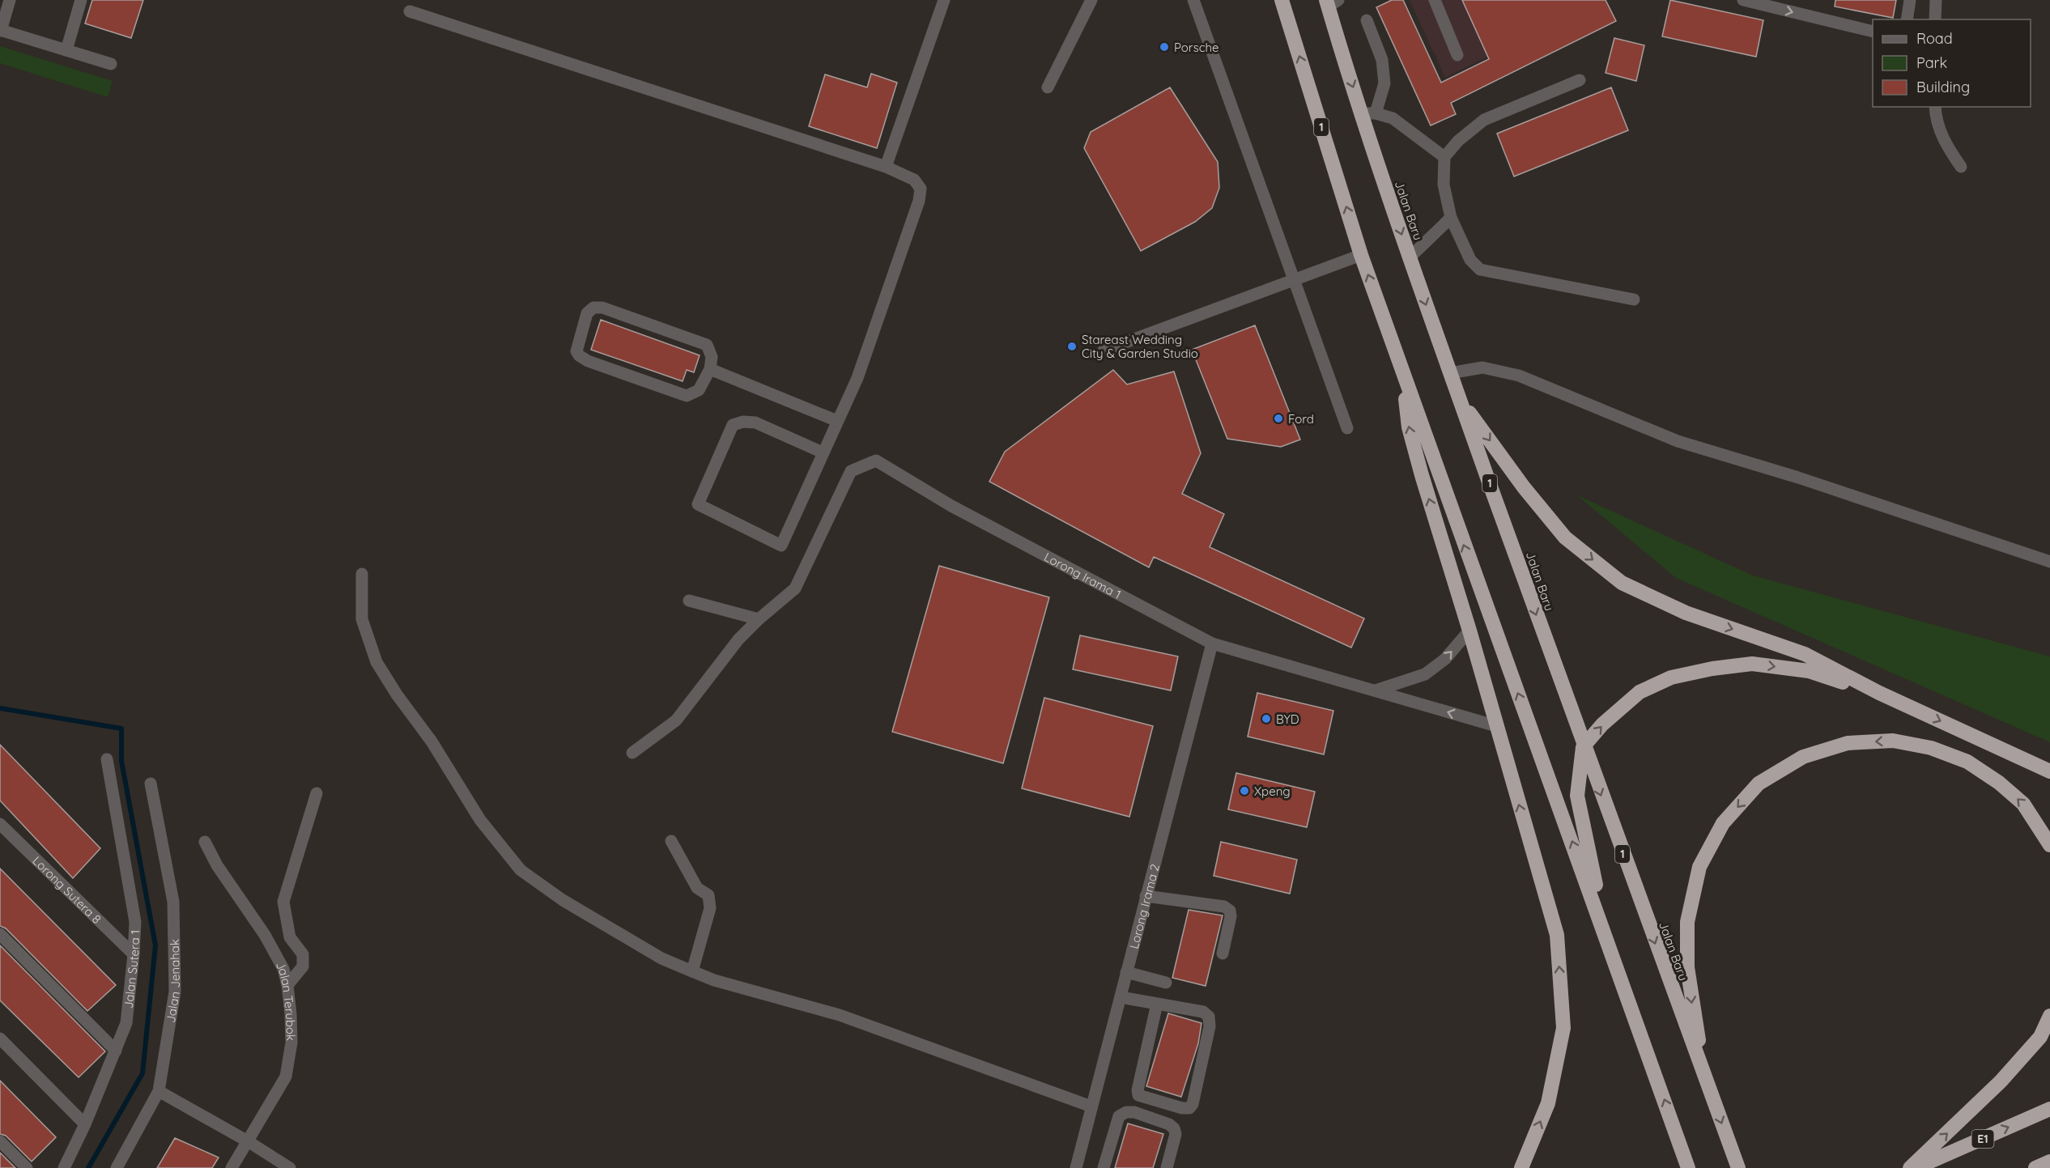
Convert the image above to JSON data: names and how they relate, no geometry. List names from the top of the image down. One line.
{"streets":{"highway":["1","Jalan Baru","E1"],"street":["Lorong Irama 1","Lorong Sutera 8","Lorong Irama 2","Jalan Sutera 1","Jalan Jenahak","Jalan Terubok"]},"crossings":[["Lorong Irama 1","Lorong Irama 2"],["Lorong Sutera 8","Jalan Sutera 1"]],"places":["Porsche","Stareast Wedding City & Garden Studio","Ford","BYD","Xpeng"],"legend":["Road","Park","Building"]}
